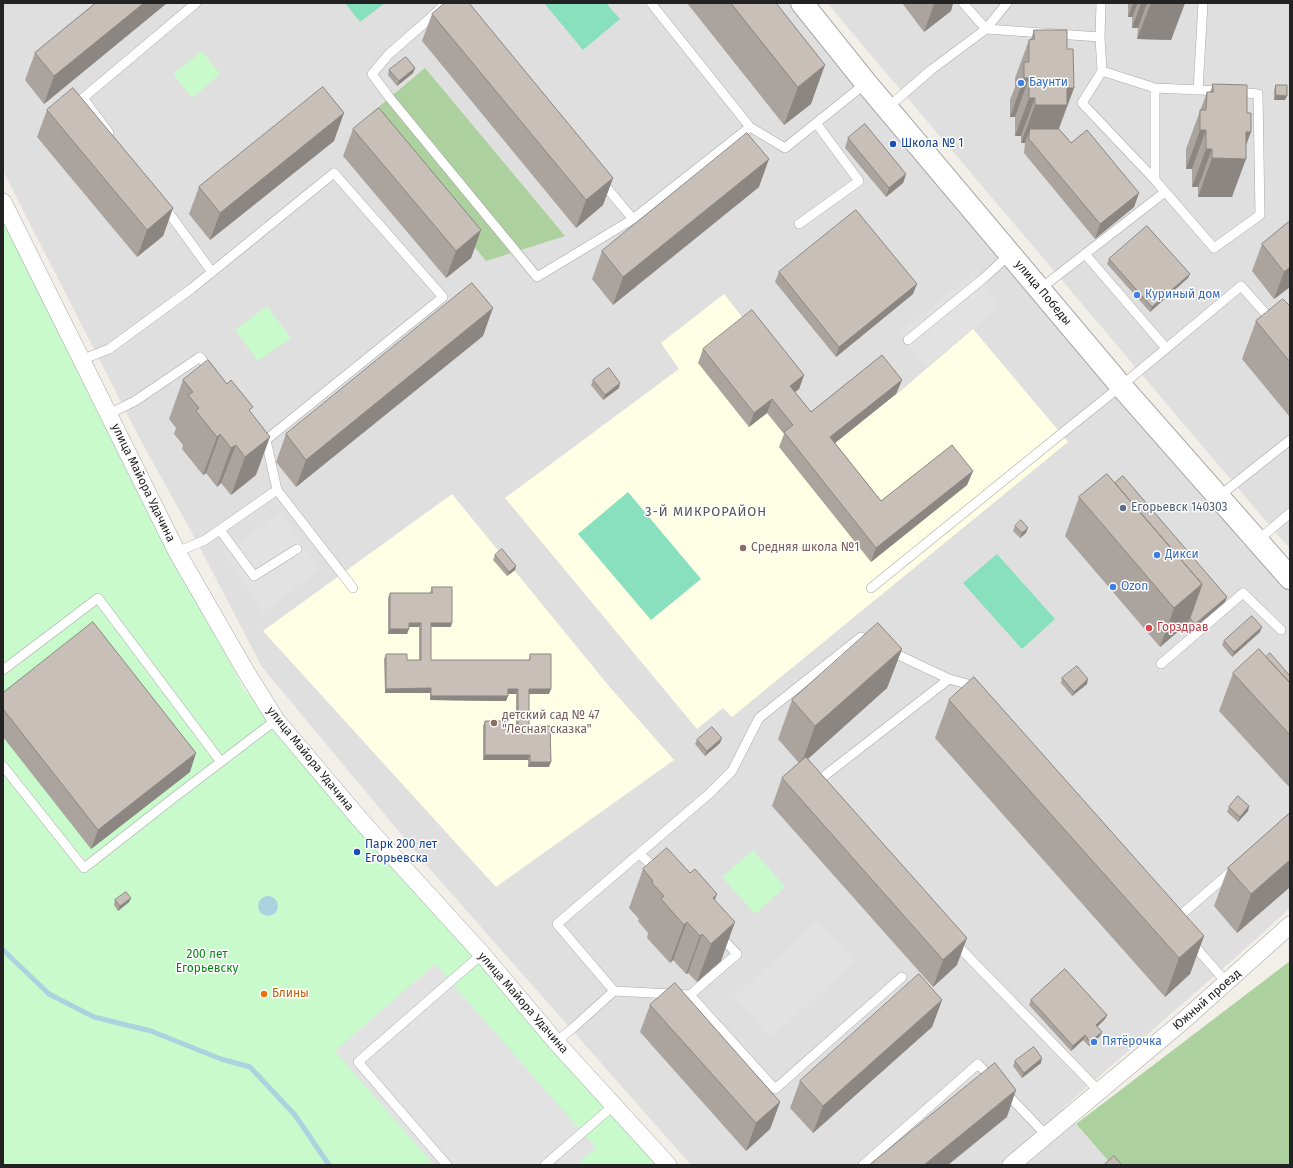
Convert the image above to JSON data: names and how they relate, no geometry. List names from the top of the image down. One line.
{"streets":{"street":["улица Победы","улица Майора Удачина","Южный проезд"]},"districts":["3-Й МИКРОРАЙОН"],"parks":["200 лет Егорьевску"],"places":["Баунти","Школа № 1","Куриный дом","Егорьевск 140303","Средняя школа №1","Дикси","Ozon","Горздрав","детский сад № 47 \"Лесная сказка\"","Парк 200 лет Егорьевска","Блины","Пятёрочка"]}
